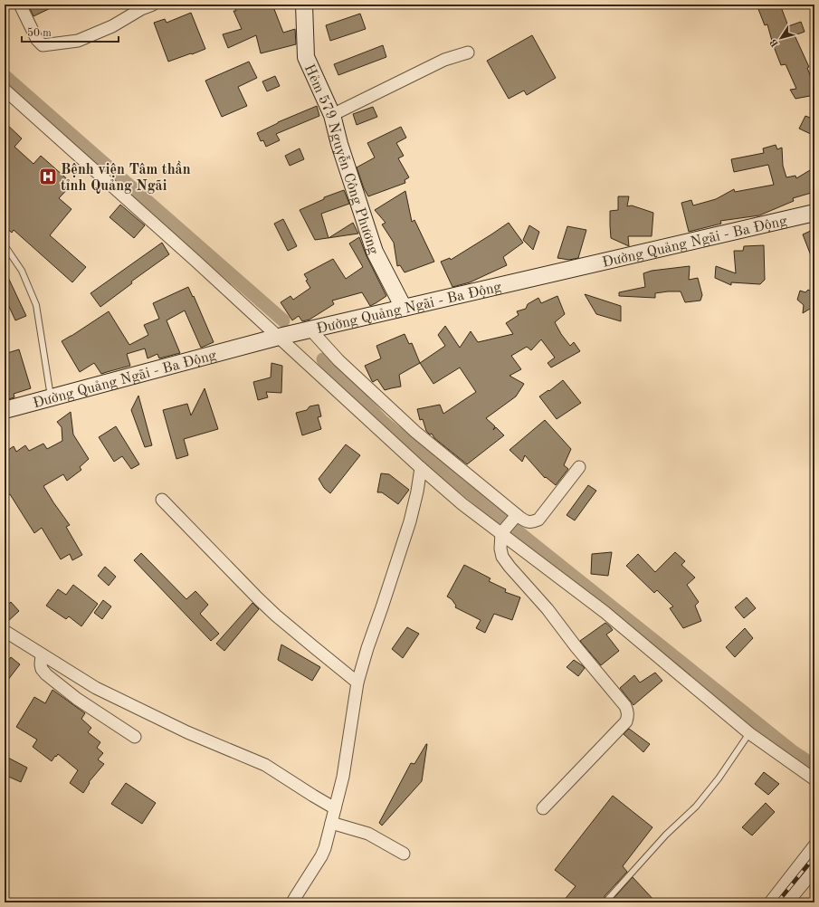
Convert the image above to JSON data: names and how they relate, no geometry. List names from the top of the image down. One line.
{"streets":{"main road":["Hẻm 579 Nguyễn Công Phương","Đường Quảng Ngãi - Ba Động"]},"crossings":[["Hẻm 579 Nguyễn Công Phương","Đường Quảng Ngãi - Ba Động"]],"places":{"hospital":["Bệnh viện Tâm thần tỉnh Quảng Ngãi"]},"scale_bar":"50 m","north":"bottom left"}
